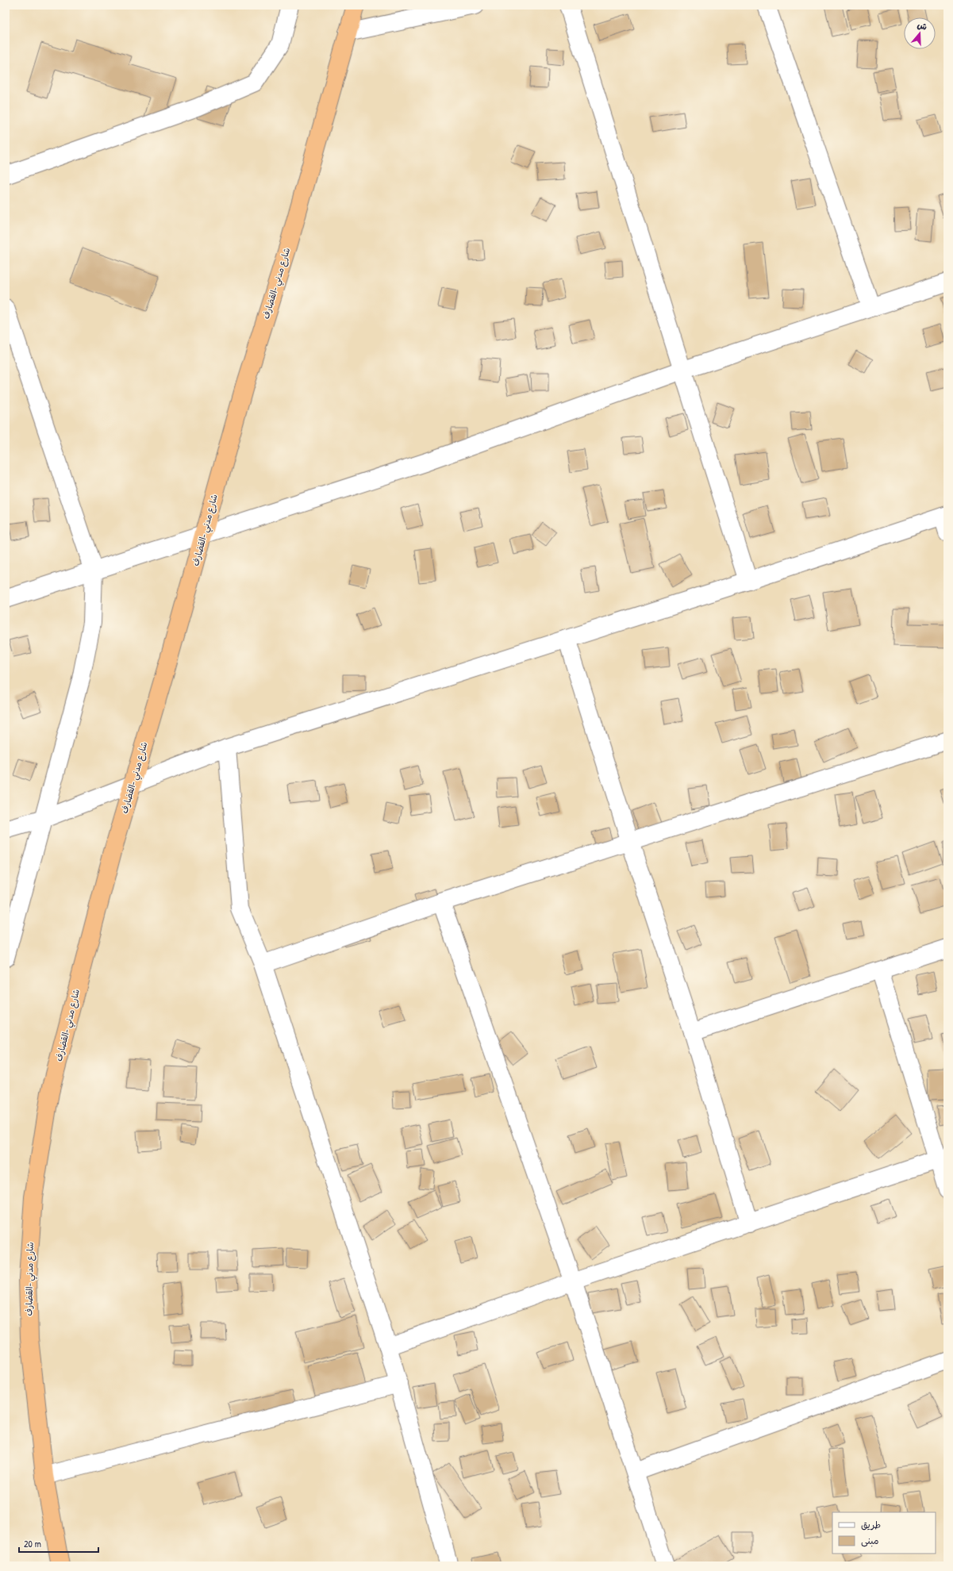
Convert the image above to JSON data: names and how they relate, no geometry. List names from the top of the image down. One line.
{"streets":{"highway":["شارع مدني -القضارف"]},"legend":["طريق","مبنى"],"scale_bar":"20 m","north":"top"}
